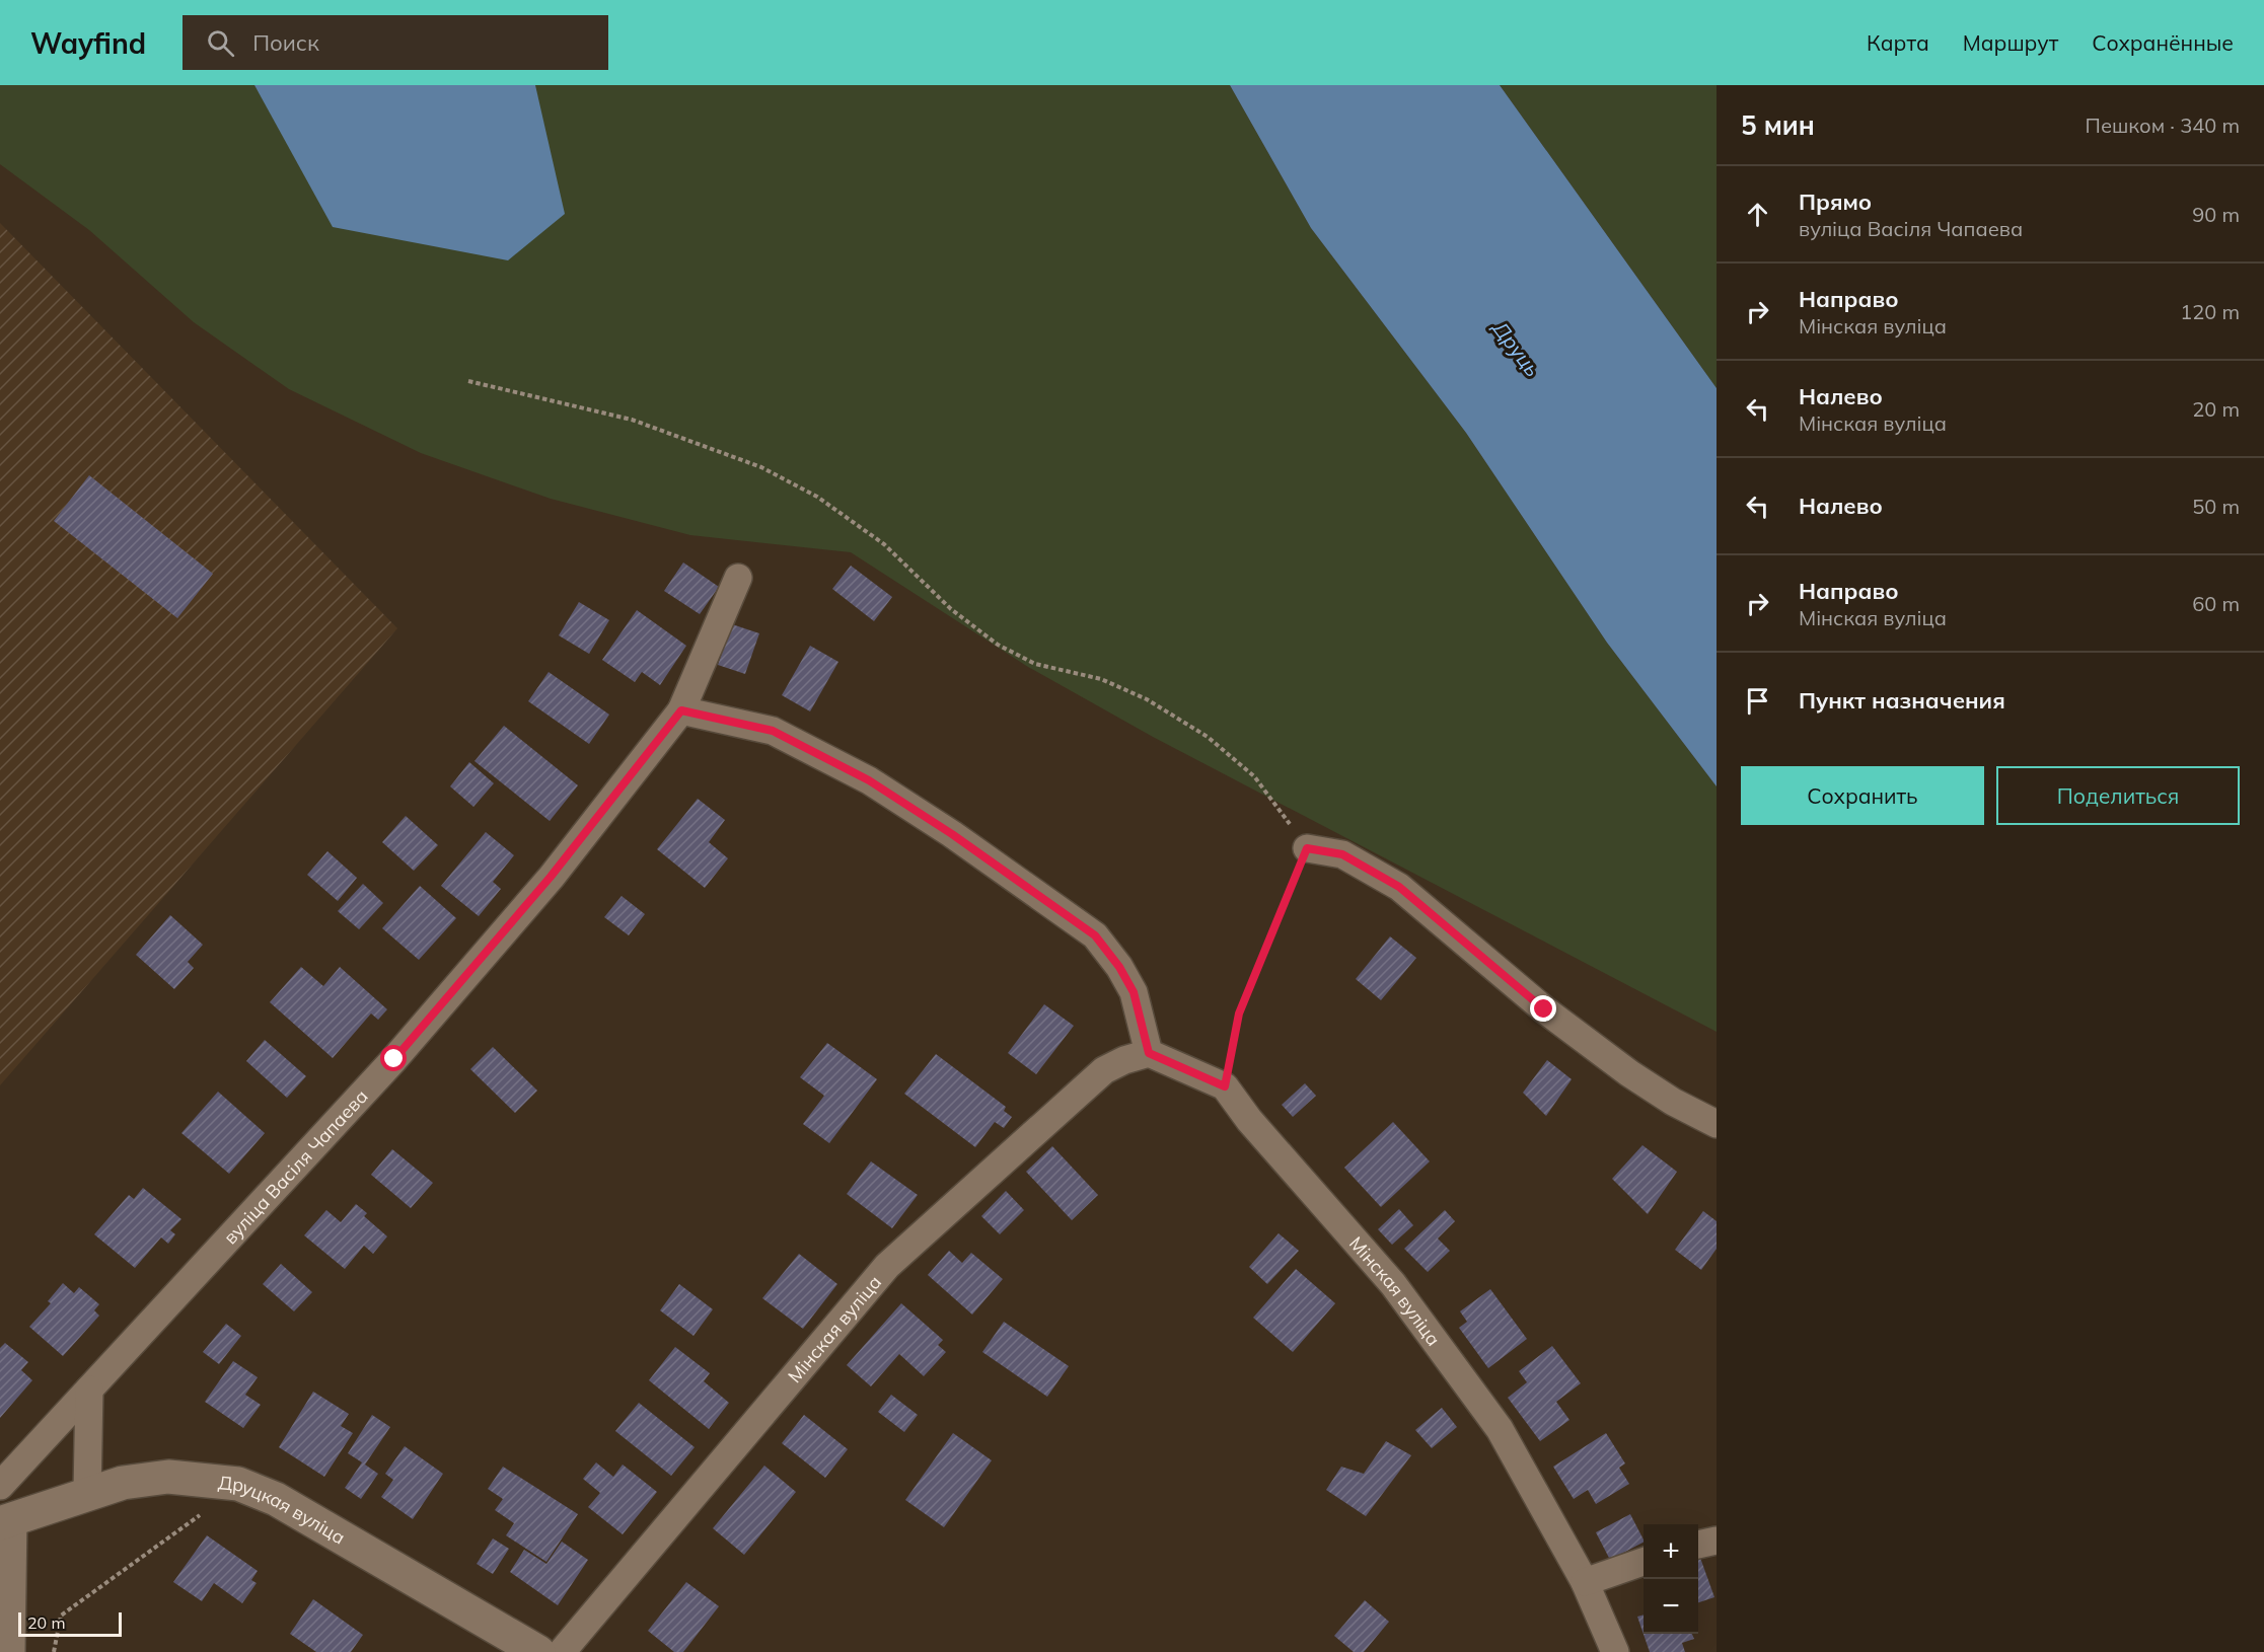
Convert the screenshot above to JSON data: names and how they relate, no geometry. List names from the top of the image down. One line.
{"streets":{"main road":["Друцкая вуліца"],"street":["вуліца Васіля Чапаева","Мінская вуліца"]},"water":["Друць"],"scale_bar":"20 m","page":{"header":"Wayfind","search":"Поиск","nav":["Карта","Маршрут","Сохранённые"],"heading":["5 мин","Пешком · 340 m"],"list":[["Прямо","вуліца Васіля Чапаева","90 m"],["Направо","Мінская вуліца","120 m"],["Налево","Мінская вуліца","20 m"],["Налево","50 m"],["Направо","Мінская вуліца","60 m"],"Пункт назначения"],"buttons":["Сохранить","Поделиться"],"map_buttons":["+","−"],"scale":"20 m"}}
